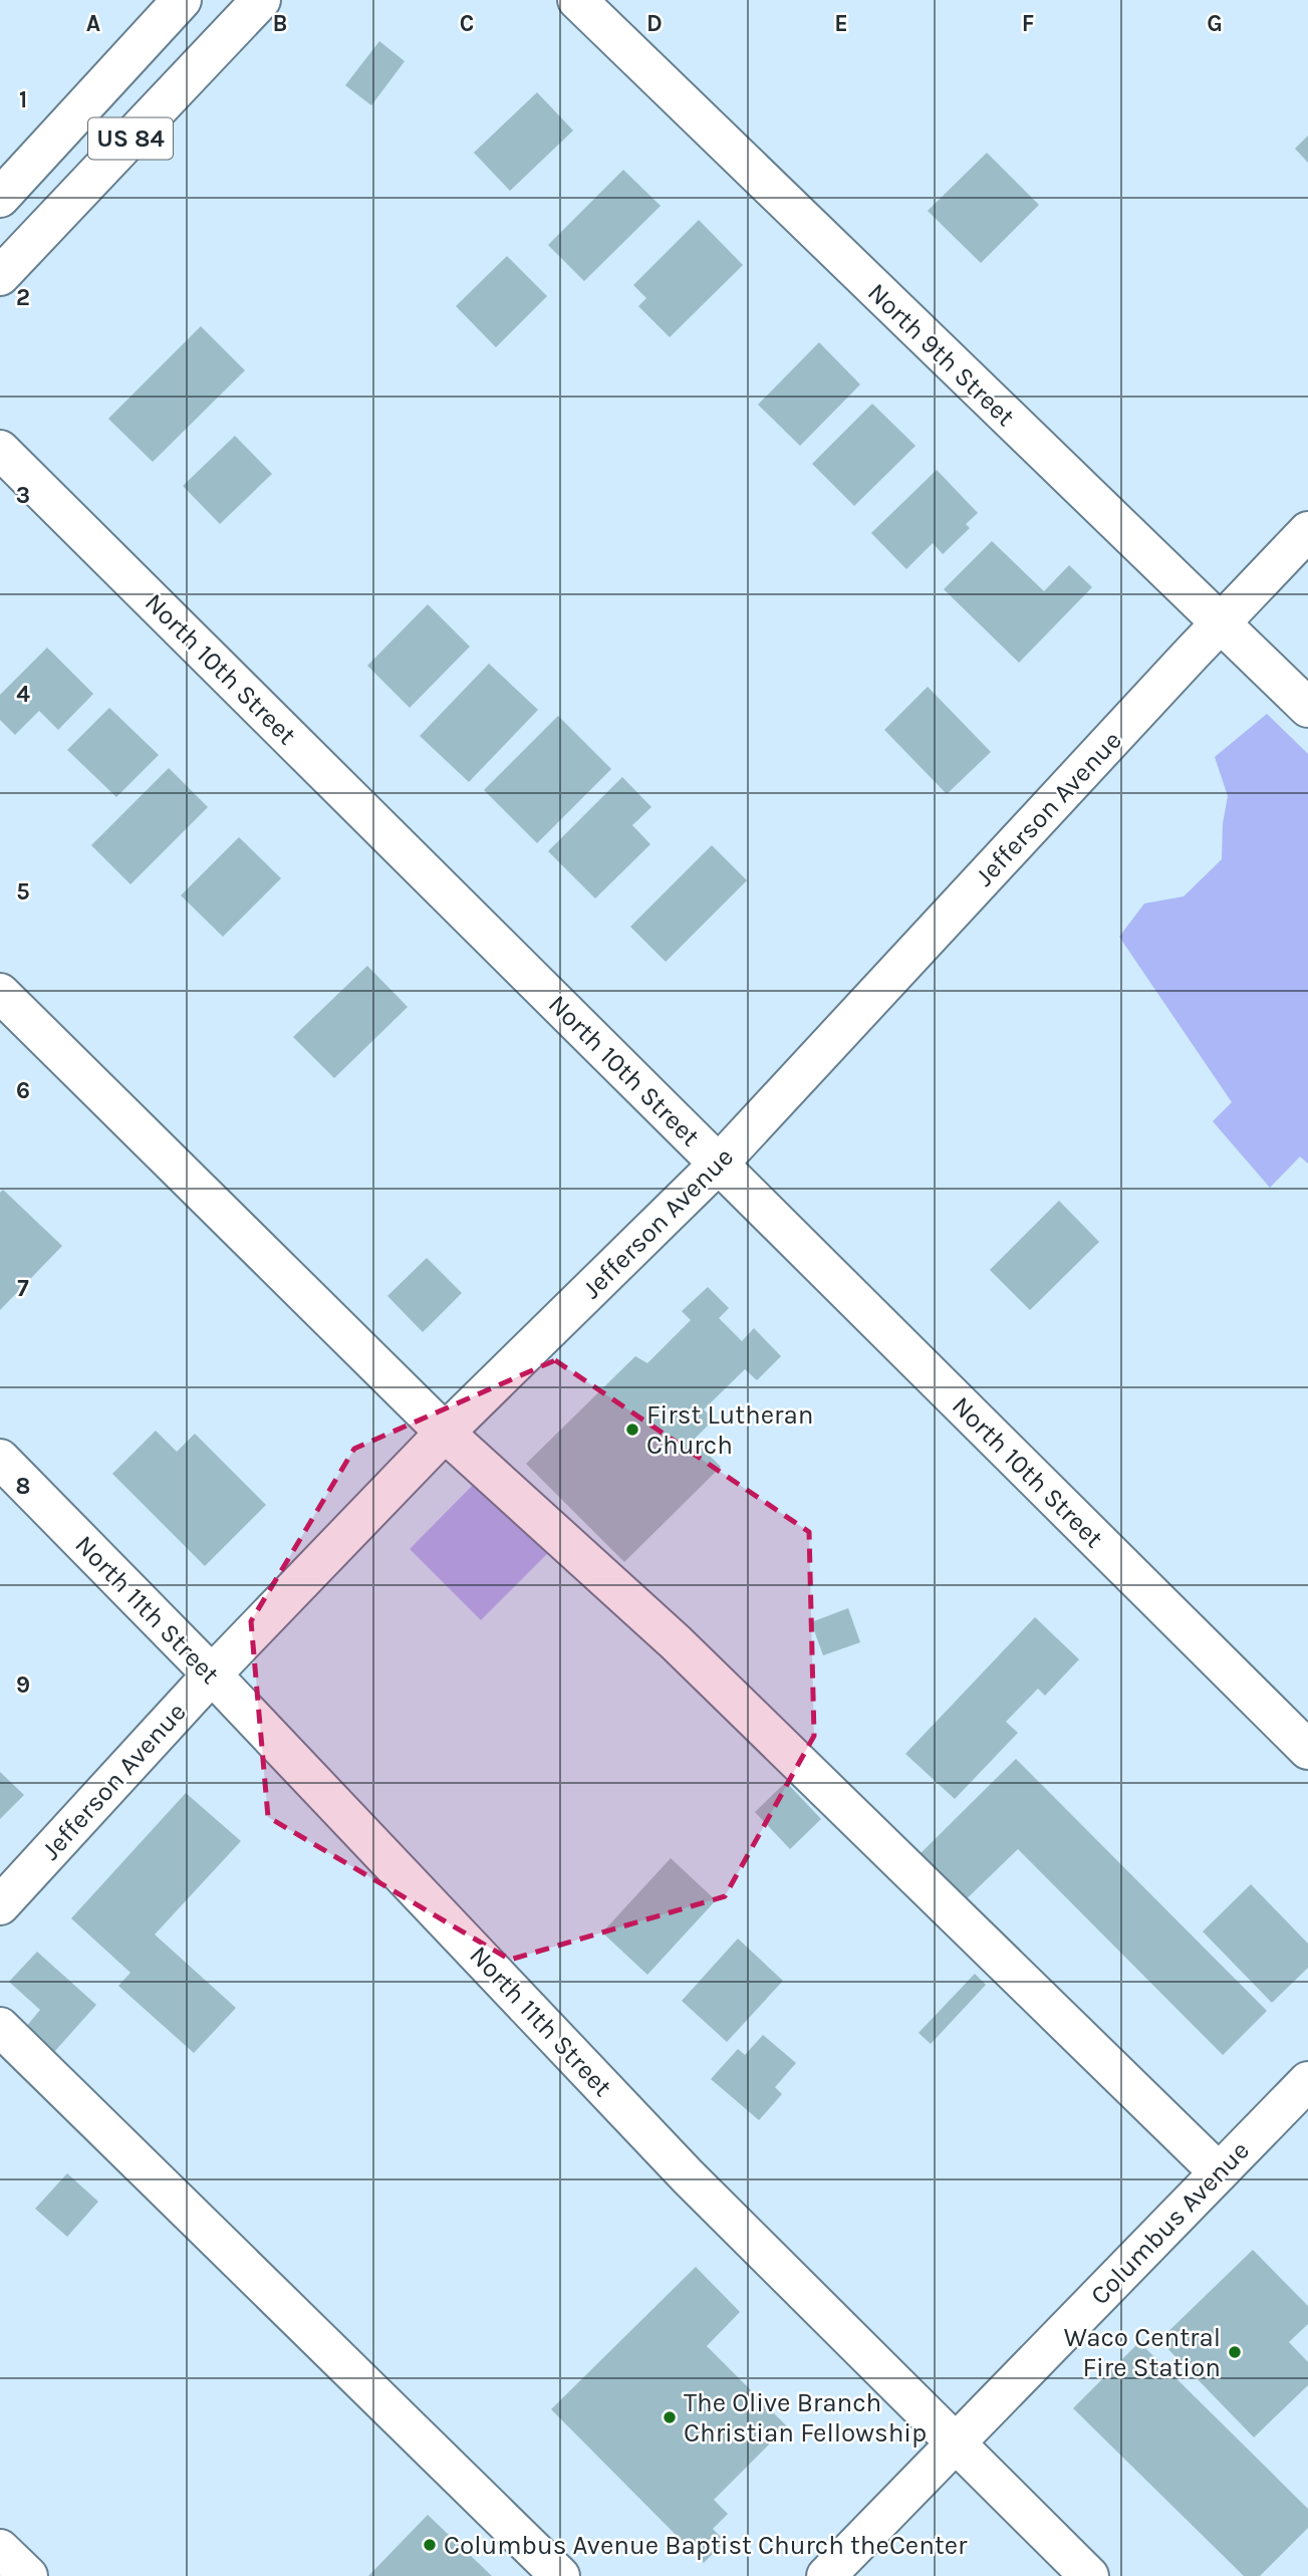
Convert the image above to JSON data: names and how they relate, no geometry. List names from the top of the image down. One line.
{"streets":{"street":["US 84","North 9th Street","North 10th Street","Jefferson Avenue","North 11th Street","Columbus Avenue"]},"crossings":[["North 9th Street","Jefferson Avenue"],["North 10th Street","Jefferson Avenue"],["Jefferson Avenue","North 11th Street"],["North 11th Street","Columbus Avenue"]],"places":["First Lutheran Church","Waco Central Fire Station","The Olive Branch Christian Fellowship","Columbus Avenue Baptist Church theCenter"],"grid":{"columns":["A","B","C","D","E","F","G"],"rows":["1","2","3","4","5","6","7","8","9"]}}
